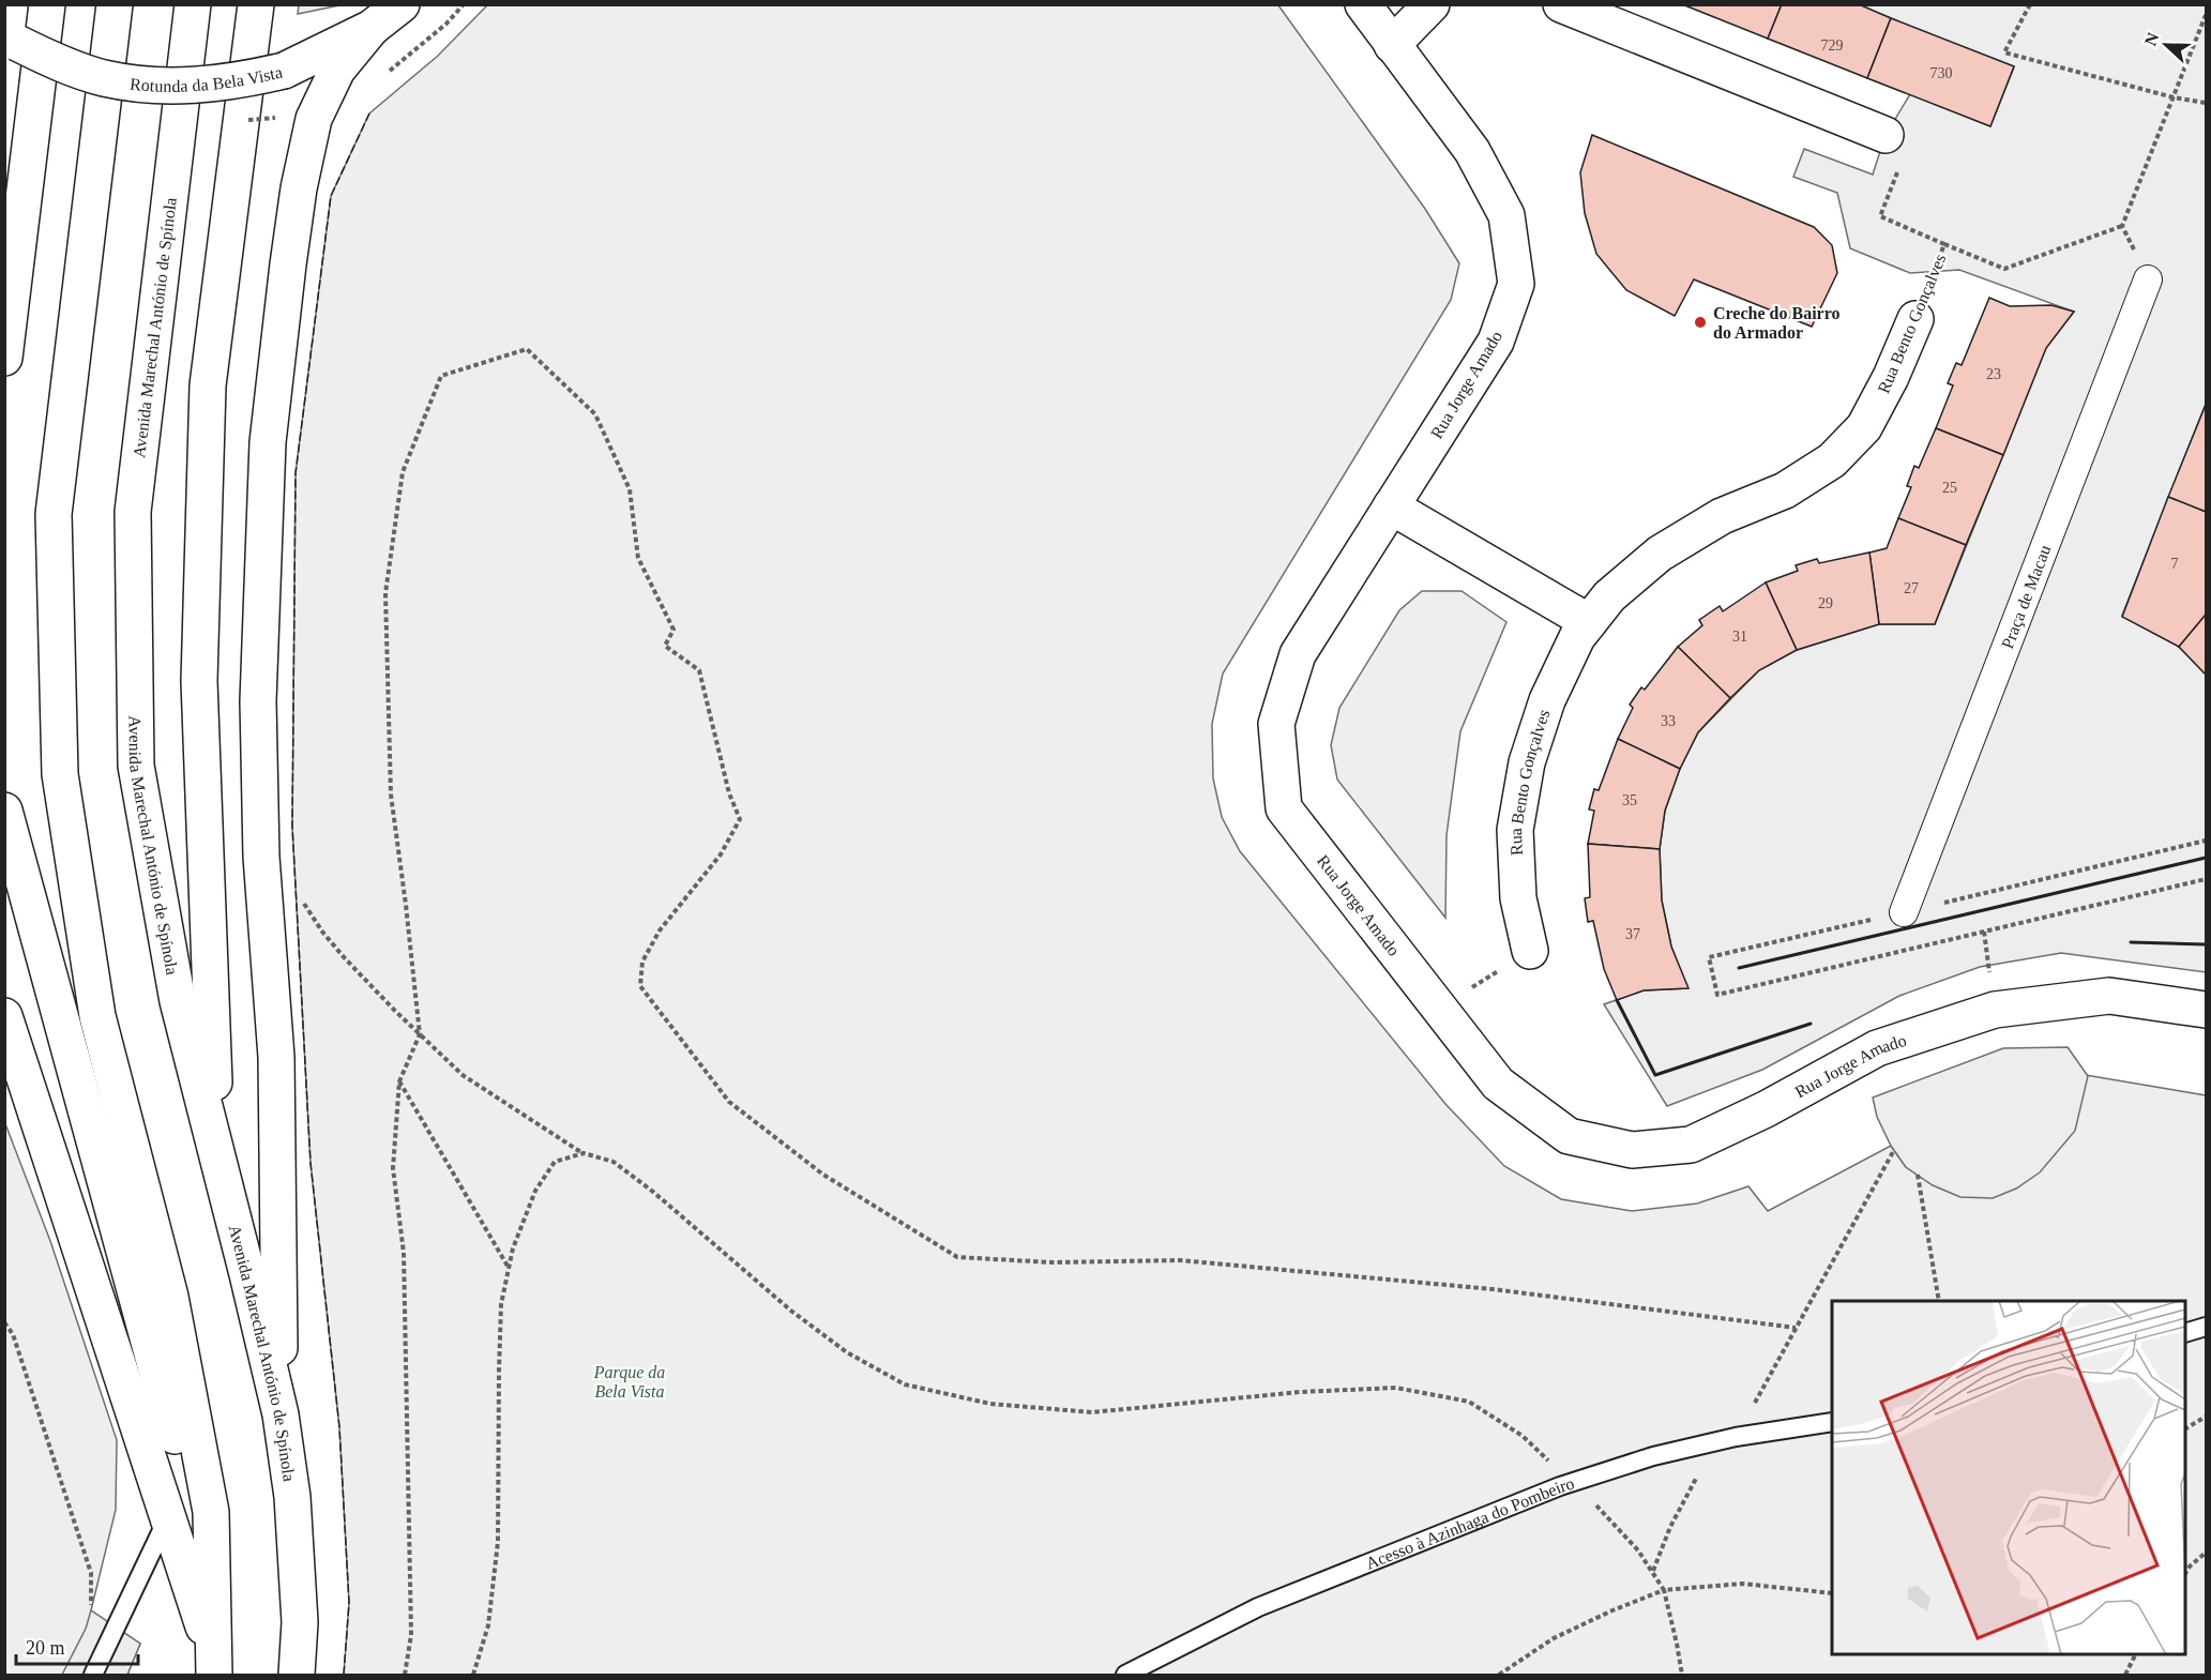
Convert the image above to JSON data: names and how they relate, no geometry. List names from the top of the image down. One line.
{"streets":{"main road":["Rotunda da Bela Vista","Rua Bento Gonçalves","Avenida Marechal António de Spínola","Rua Jorge Amado"],"street":["Praça de Macau"],"lane":["Acesso à Azinhaga do Pombeiro"]},"parks":["Parque da Bela Vista"],"places":["Creche do Bairro do Armador"],"house_numbers":["729","730","23","25","7","27","29","31","33","35","37"],"scale_bar":"20 m","north":"left"}
